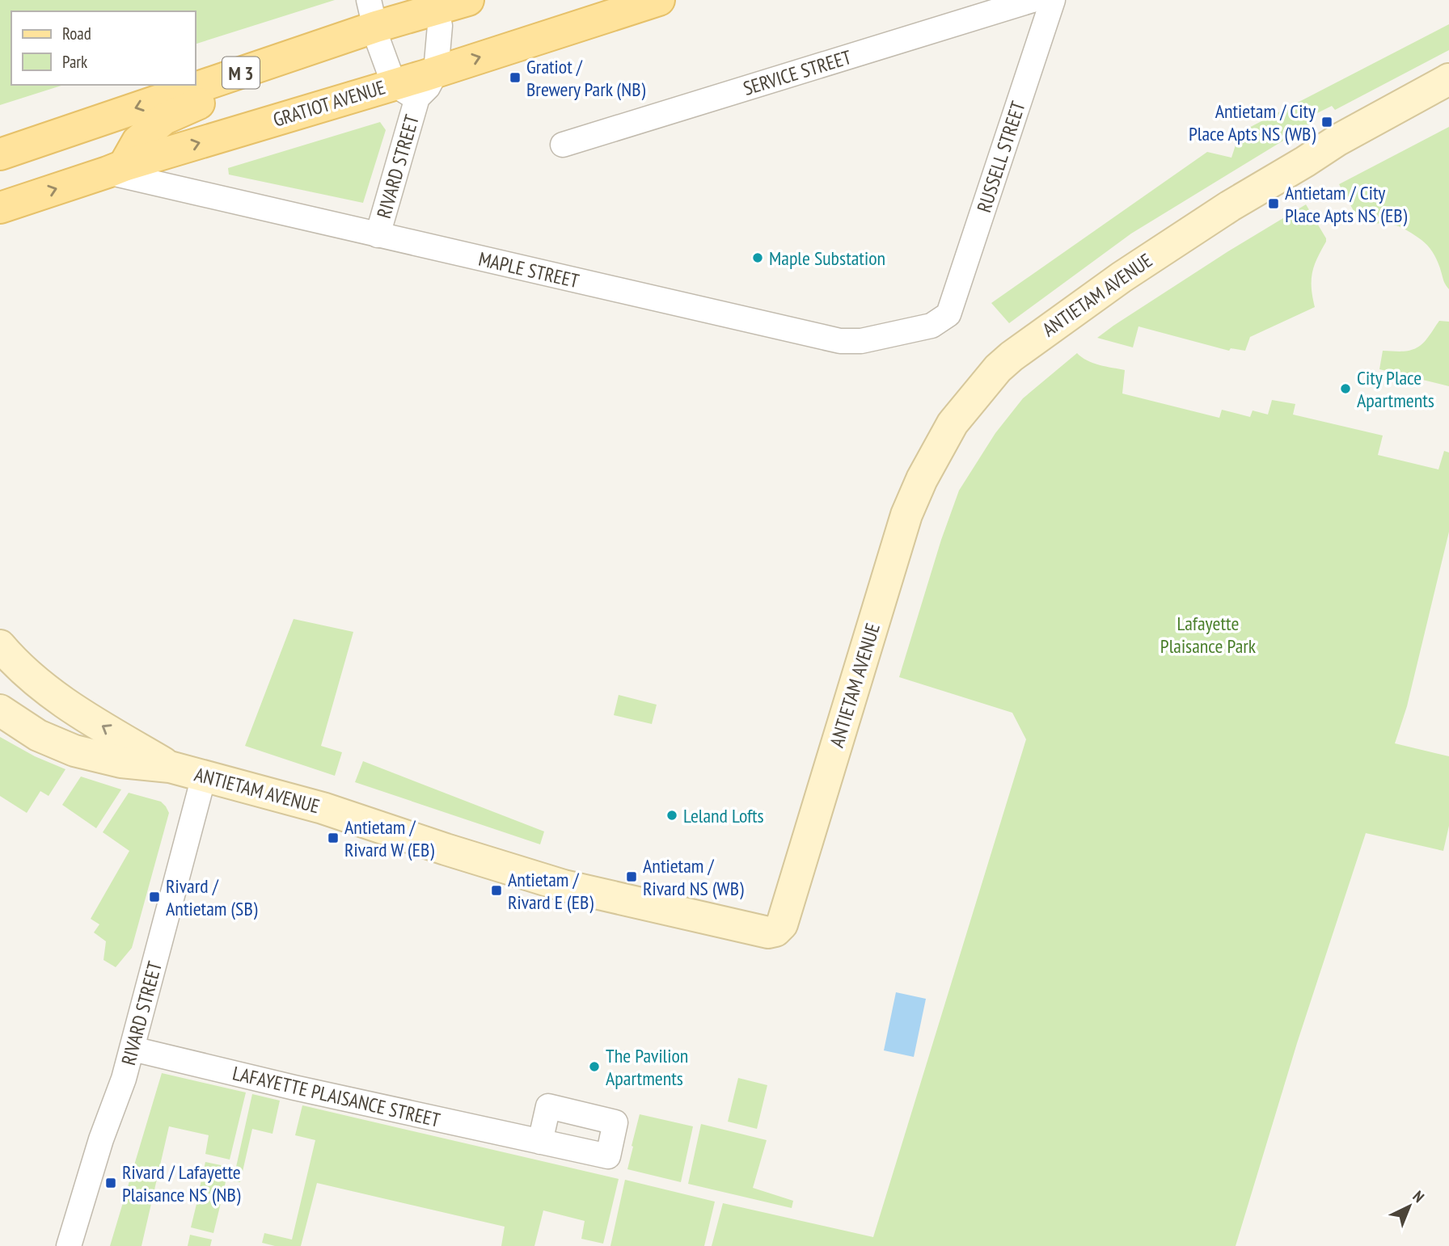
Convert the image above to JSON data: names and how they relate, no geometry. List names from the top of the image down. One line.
{"streets":{"main road":["M 3","GRATIOT AVENUE"],"street":["SERVICE STREET","RUSSELL STREET","RIVARD STREET","MAPLE STREET","ANTIETAM AVENUE","LAFAYETTE PLAISANCE STREET"]},"crossings":[["M 3","RIVARD STREET"],["GRATIOT AVENUE","RIVARD STREET"],["GRATIOT AVENUE","MAPLE STREET"],["RUSSELL STREET","MAPLE STREET"],["RIVARD STREET","MAPLE STREET"],["RIVARD STREET","ANTIETAM AVENUE"],["RIVARD STREET","LAFAYETTE PLAISANCE STREET"]],"parks":["Lafayette Plaisance Park"],"places":{"transit":["Gratiot / Brewery Park (NB)","Antietam / City Place Apts NS (WB)","Antietam / City Place Apts NS (EB)","Antietam / Rivard W (EB)","Antietam / Rivard NS (WB)","Antietam / Rivard E (EB)","Rivard / Antietam (SB)","Rivard / Lafayette Plaisance NS (NB)"],"other":["Maple Substation","City Place Apartments","Leland Lofts","The Pavilion Apartments"]},"legend":["Road","Park"],"north":"top right"}
